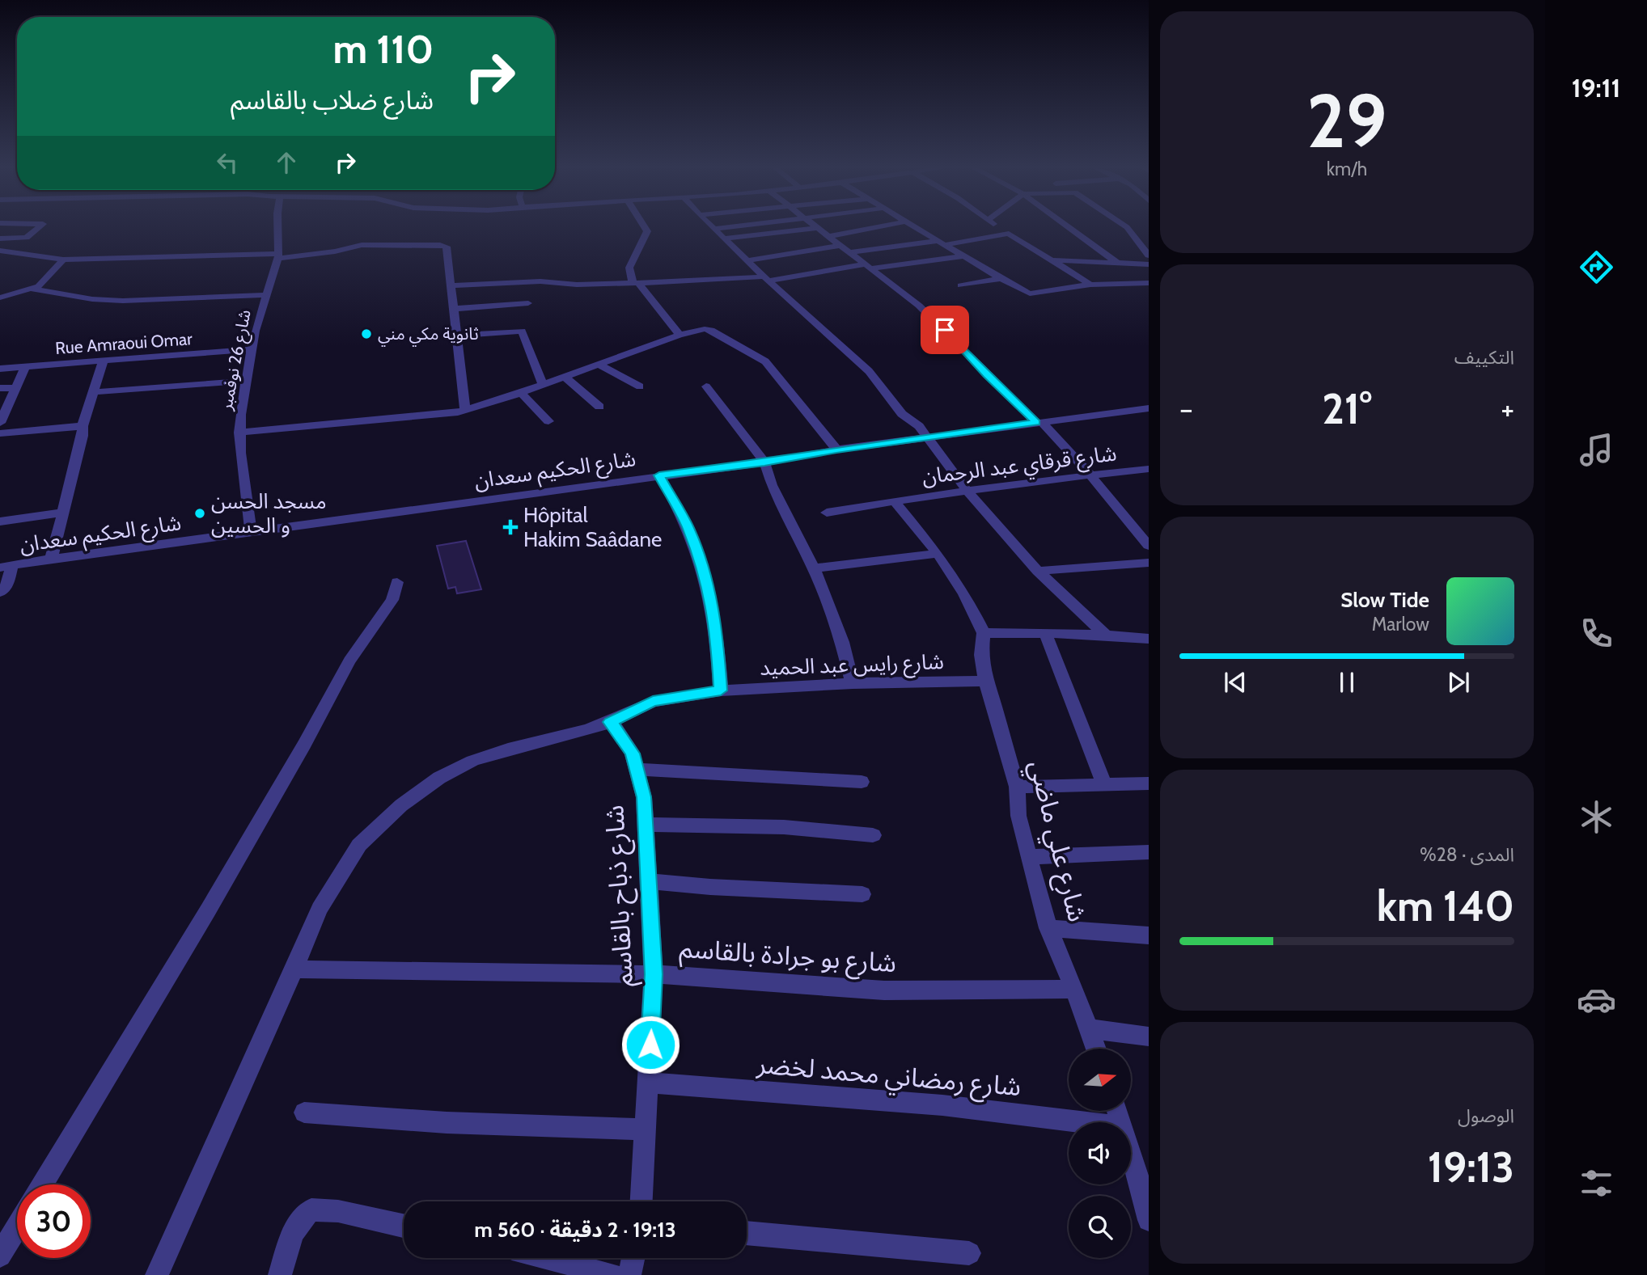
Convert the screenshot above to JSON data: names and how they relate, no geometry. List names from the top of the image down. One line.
{"streets":{"street":["Rue Amraoui Omar","شارع 26 نوفمبر","شارع قرقاي عبد الرحمان","شارع الحكيم سعدان","شارع رايس عبد الحميد","شارع علي ماضي","شارع ذباح بالقاسم","شارع بو جرادة بالقاسم","شارع رمضاني محمد لخضر"]},"crossings":[["Rue Amraoui Omar","شارع 26 نوفمبر"],["شارع 26 نوفمبر","شارع الحكيم سعدان"],["شارع قرقاي عبد الرحمان","شارع علي ماضي"],["شارع رايس عبد الحميد","شارع علي ماضي"],["شارع رايس عبد الحميد","شارع ذباح بالقاسم"],["شارع رايس عبد الحميد","شارع بو جرادة بالقاسم"],["شارع علي ماضي","شارع بو جرادة بالقاسم"],["شارع ذباح بالقاسم","شارع بو جرادة بالقاسم"],["شارع ذباح بالقاسم","شارع رمضاني محمد لخضر"]],"places":{"other":["ثانوية مكي مني","مسجد الحسن و الحسين"],"health":["Hôpital Hakim Saâdane"]},"north":"right","page":{"tabs":"19:11","tile":[["29","km/h"],"التكييف",["المدى · 28%","140 km"],["الوصول","19:13"]],"turn":["110 m","شارع ضلاب بالقاسم"],"heat":["−","21°","+"],"song":["Slow Tide","Marlow"],"limit":"30","trip":"19:13 · 2 دقيقة · 560 m"}}
